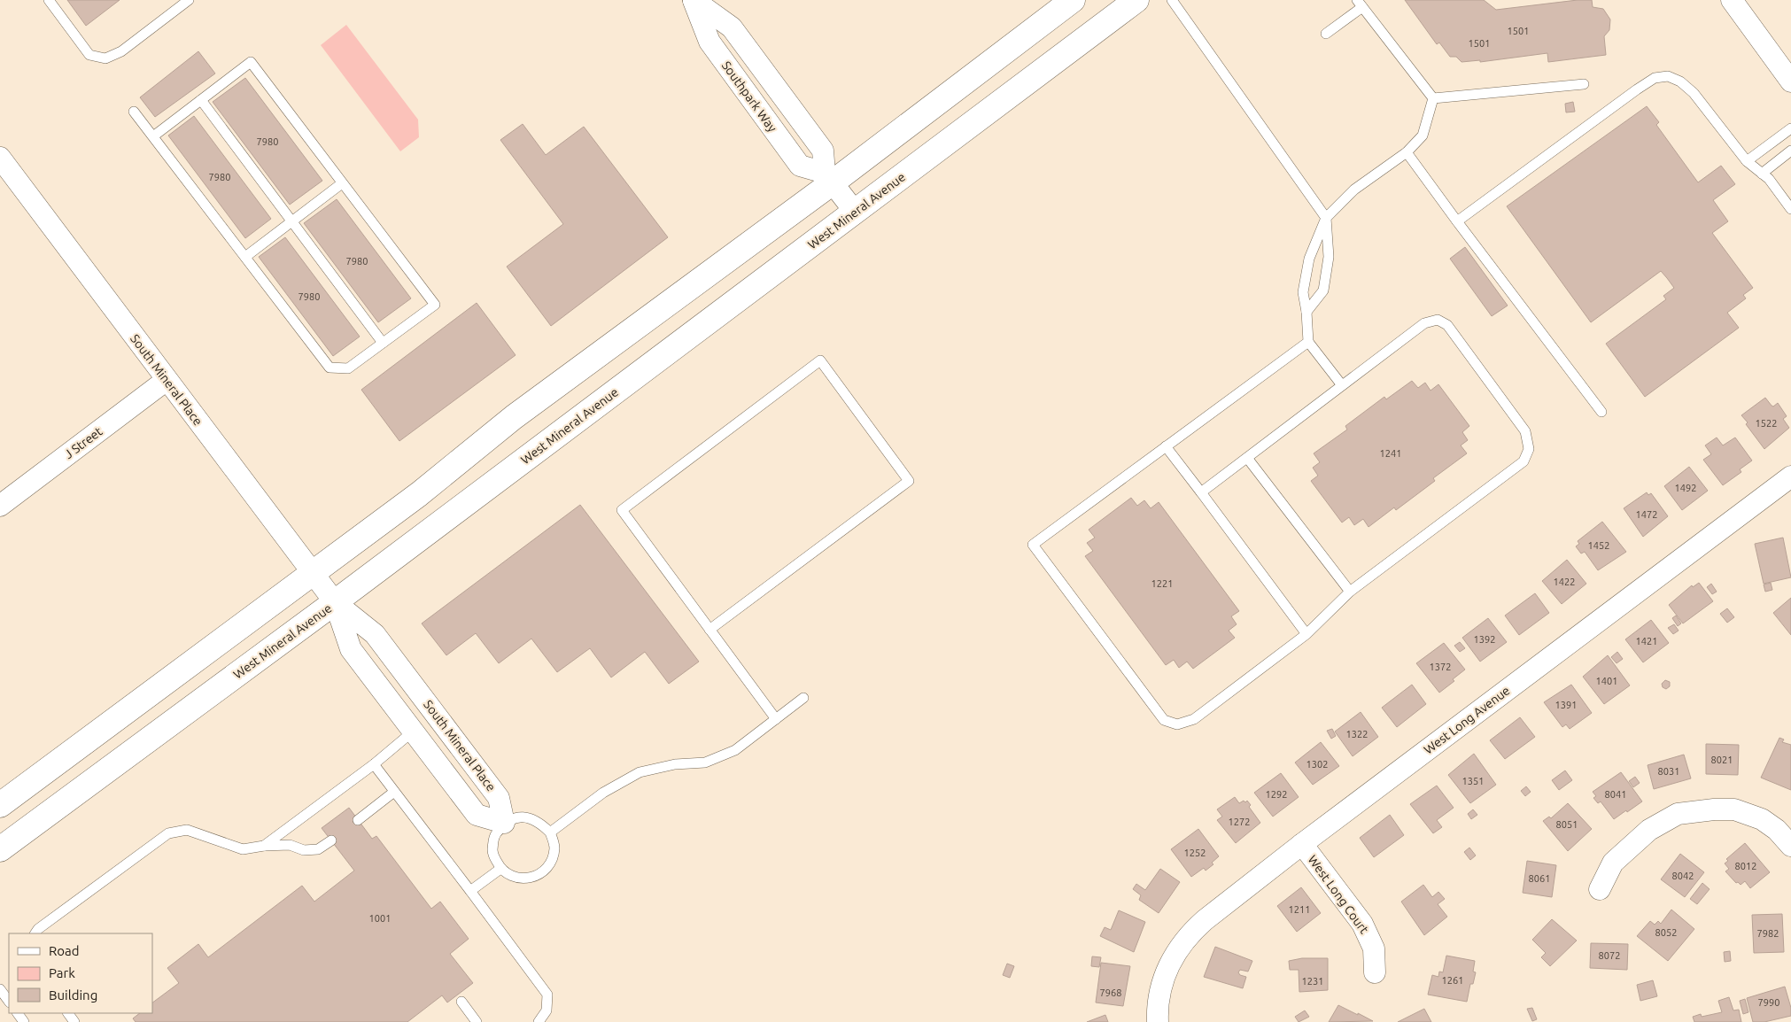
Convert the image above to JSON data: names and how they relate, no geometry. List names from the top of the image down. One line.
{"streets":{"main road":["West Mineral Avenue"],"street":["Southpark Way","South Mineral Place","J Street","West Long Avenue","West Long Court"]},"crossings":[["West Mineral Avenue","South Mineral Place"],["South Mineral Place","J Street"],["West Long Avenue","West Long Court"]],"house_numbers":["1501","1501","7980","7980","7980","7980","1522","1241","1492","1472","1452","1422","1221","1392","1421","1372","1401","1391","1322","8021","1302","8031","1351","1292","8041","1272","8051","1252","8012","8042","8061","1211","1001","8052","7982","8072","1261","1231","7968","7990"],"legend":["Road","Park","Building"]}
